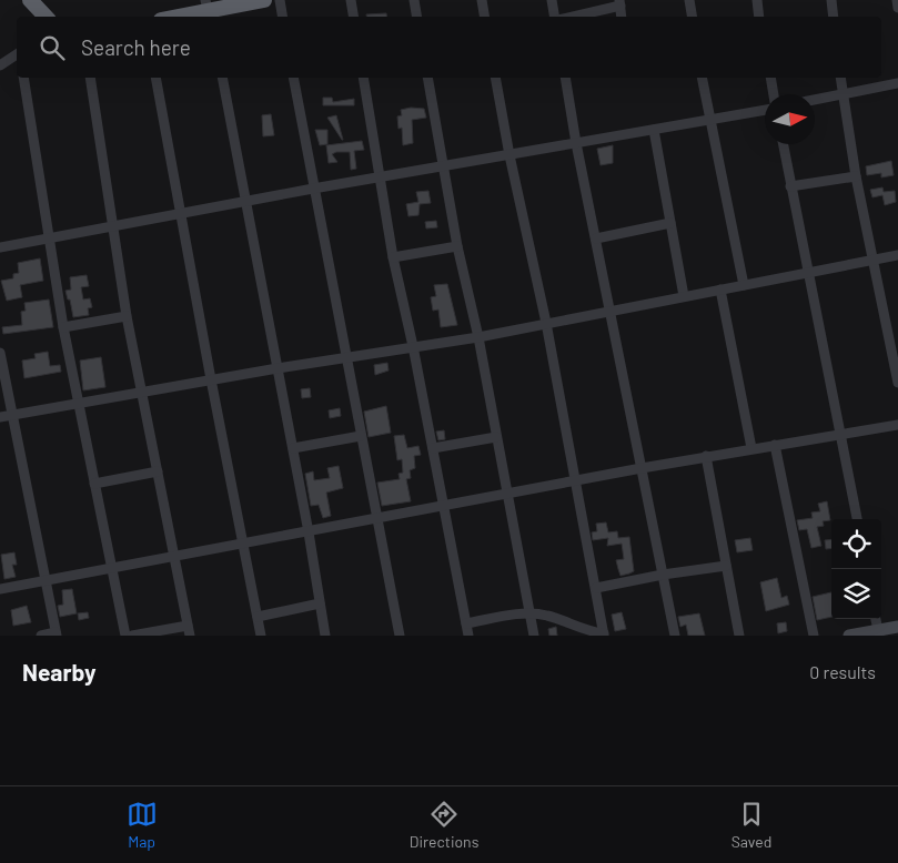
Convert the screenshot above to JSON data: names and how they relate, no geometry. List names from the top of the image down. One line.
{"north":"right","page":{"search":"Search here","heading":["Nearby","0 results"],"nav":["Map","Directions","Saved"]}}
